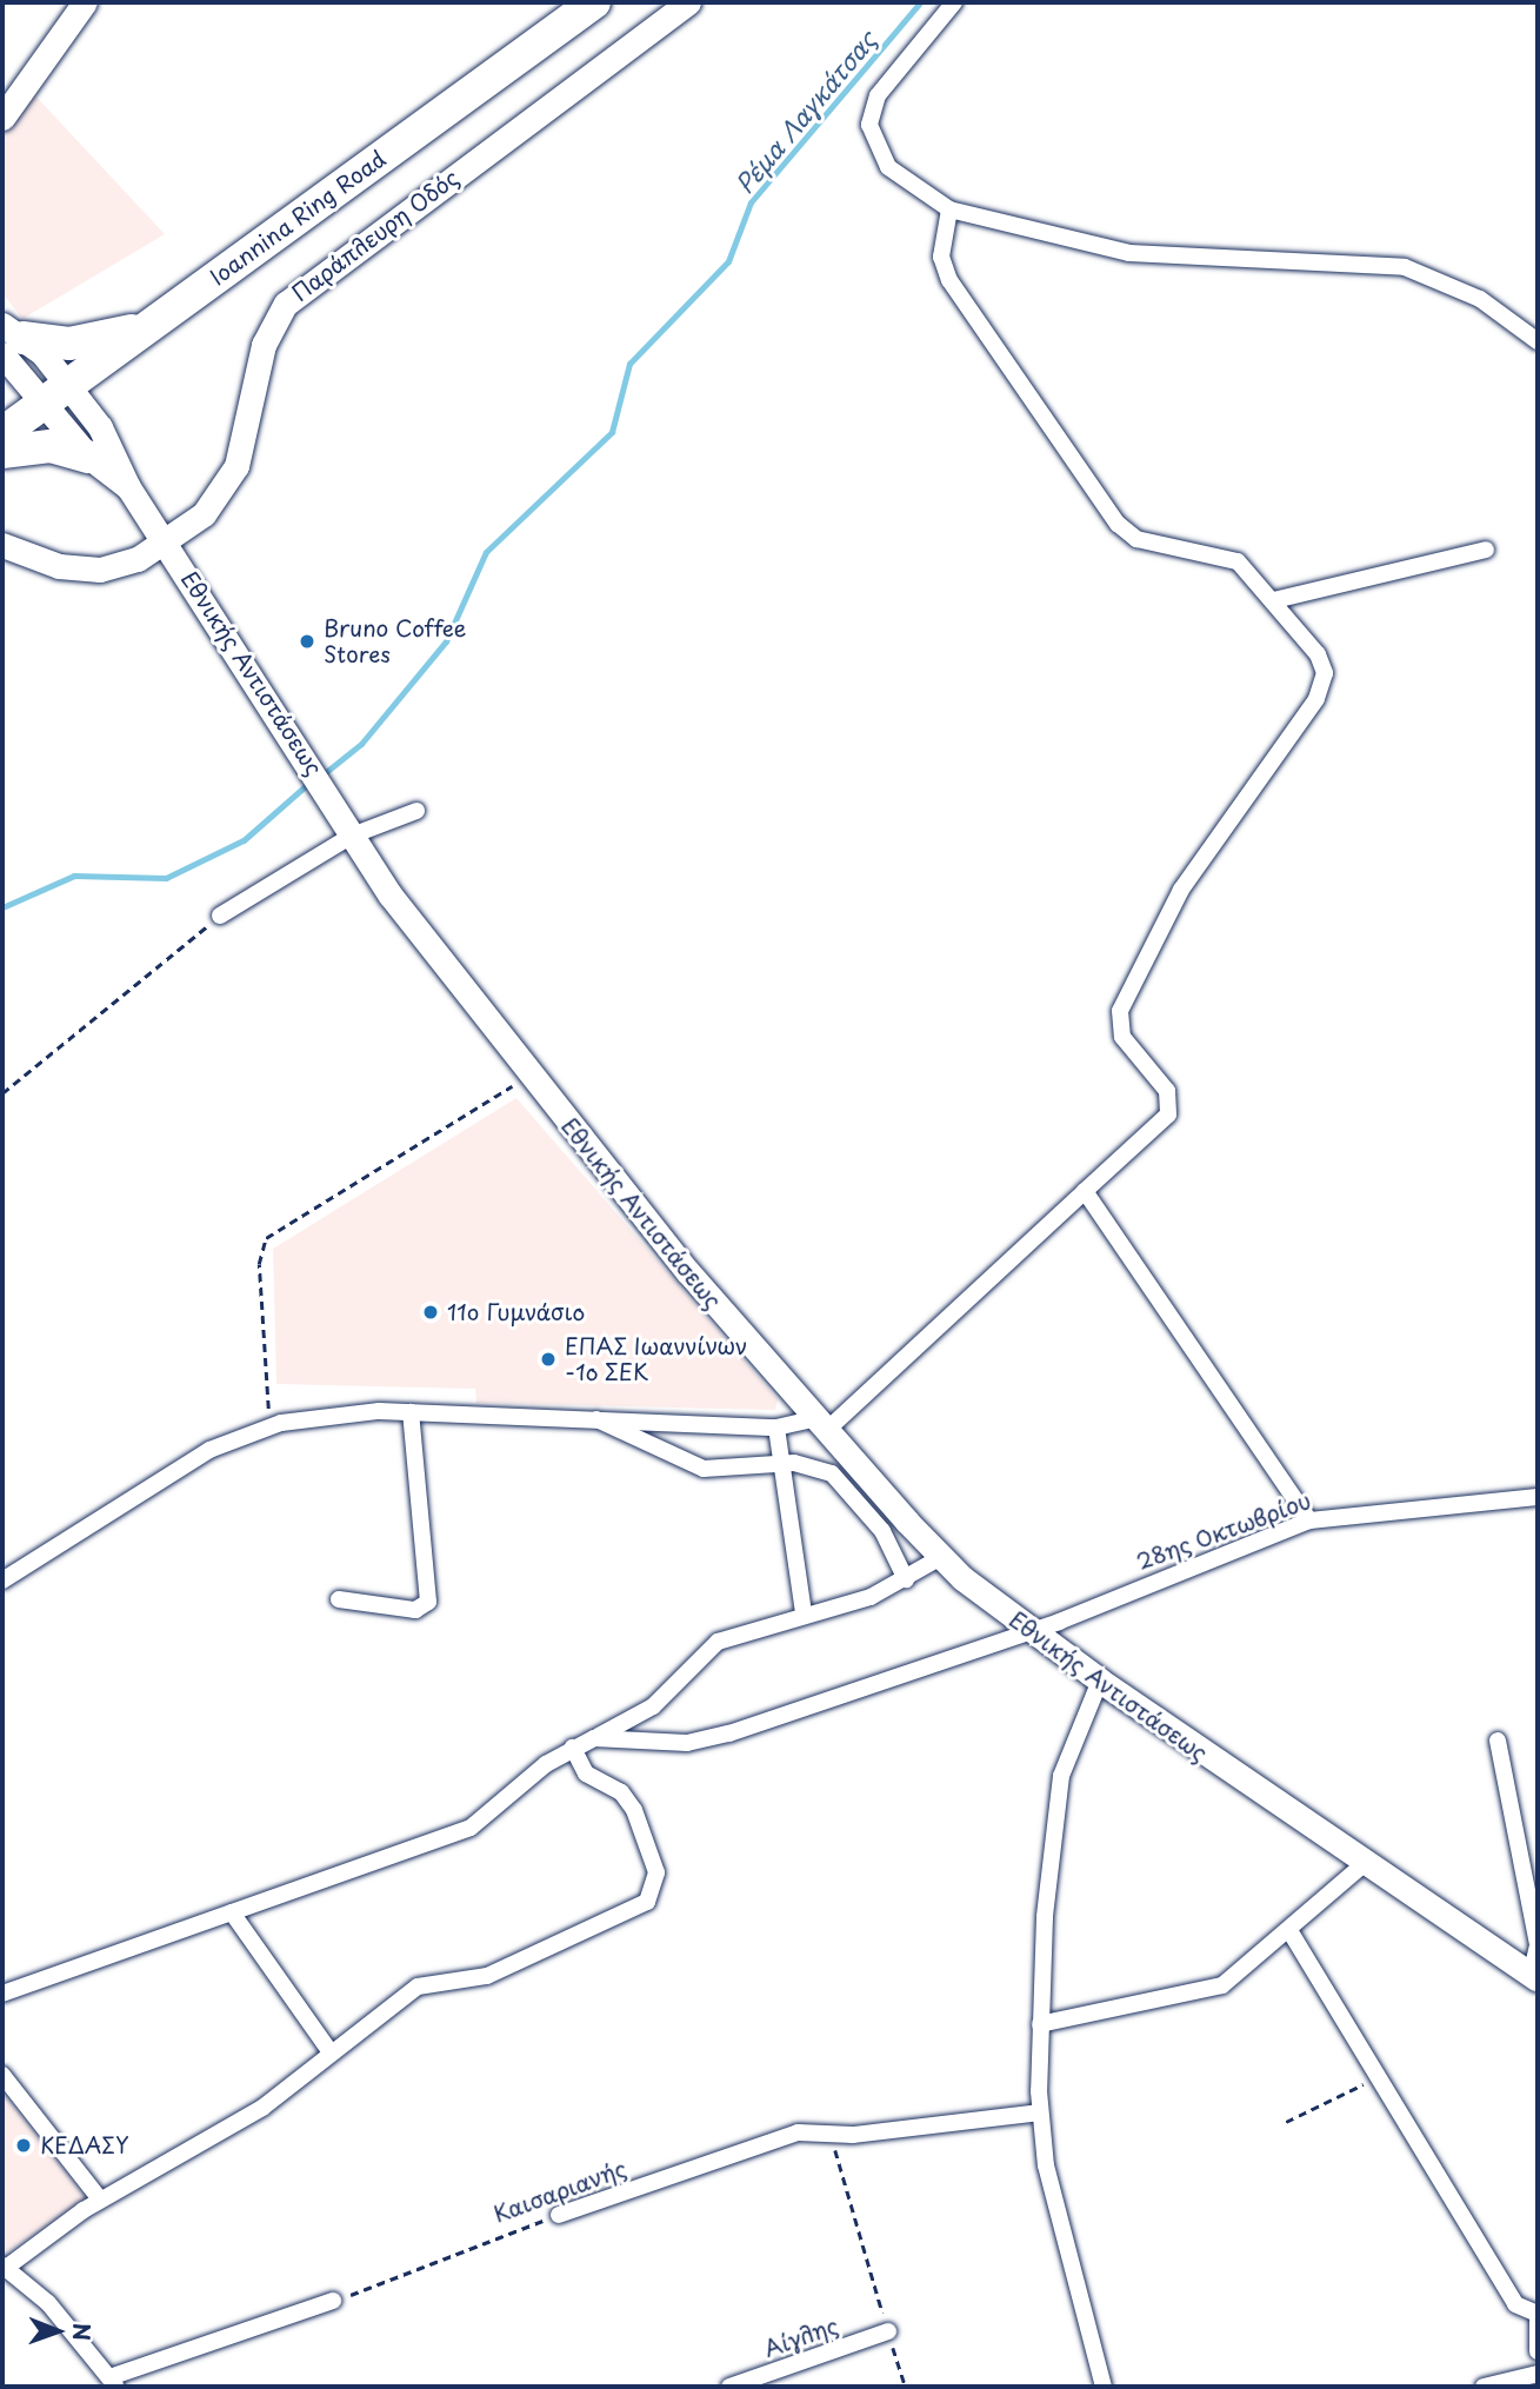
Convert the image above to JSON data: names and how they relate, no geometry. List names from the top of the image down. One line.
{"streets":{"highway":["Ioannina Ring Road"],"street":["Παράπλευρη Οδός","Εθνικής Αντιστάσεως","28ης Οκτωβρίου","Καισαριανής","Αίγλης"]},"crossings":[["Ioannina Ring Road","Εθνικής Αντιστάσεως"],["Παράπλευρη Οδός","Εθνικής Αντιστάσεως"],["Εθνικής Αντιστάσεως","28ης Οκτωβρίου"]],"water":["Ρέμα Λαγκάτσας"],"places":["Bruno Coffee Stores","11o Γυμνάσιο","ΕΠΑΣ Ιωαννίνων -1ο ΣΕΚ","ΚΕΔΑΣΥ"],"north":"right"}
